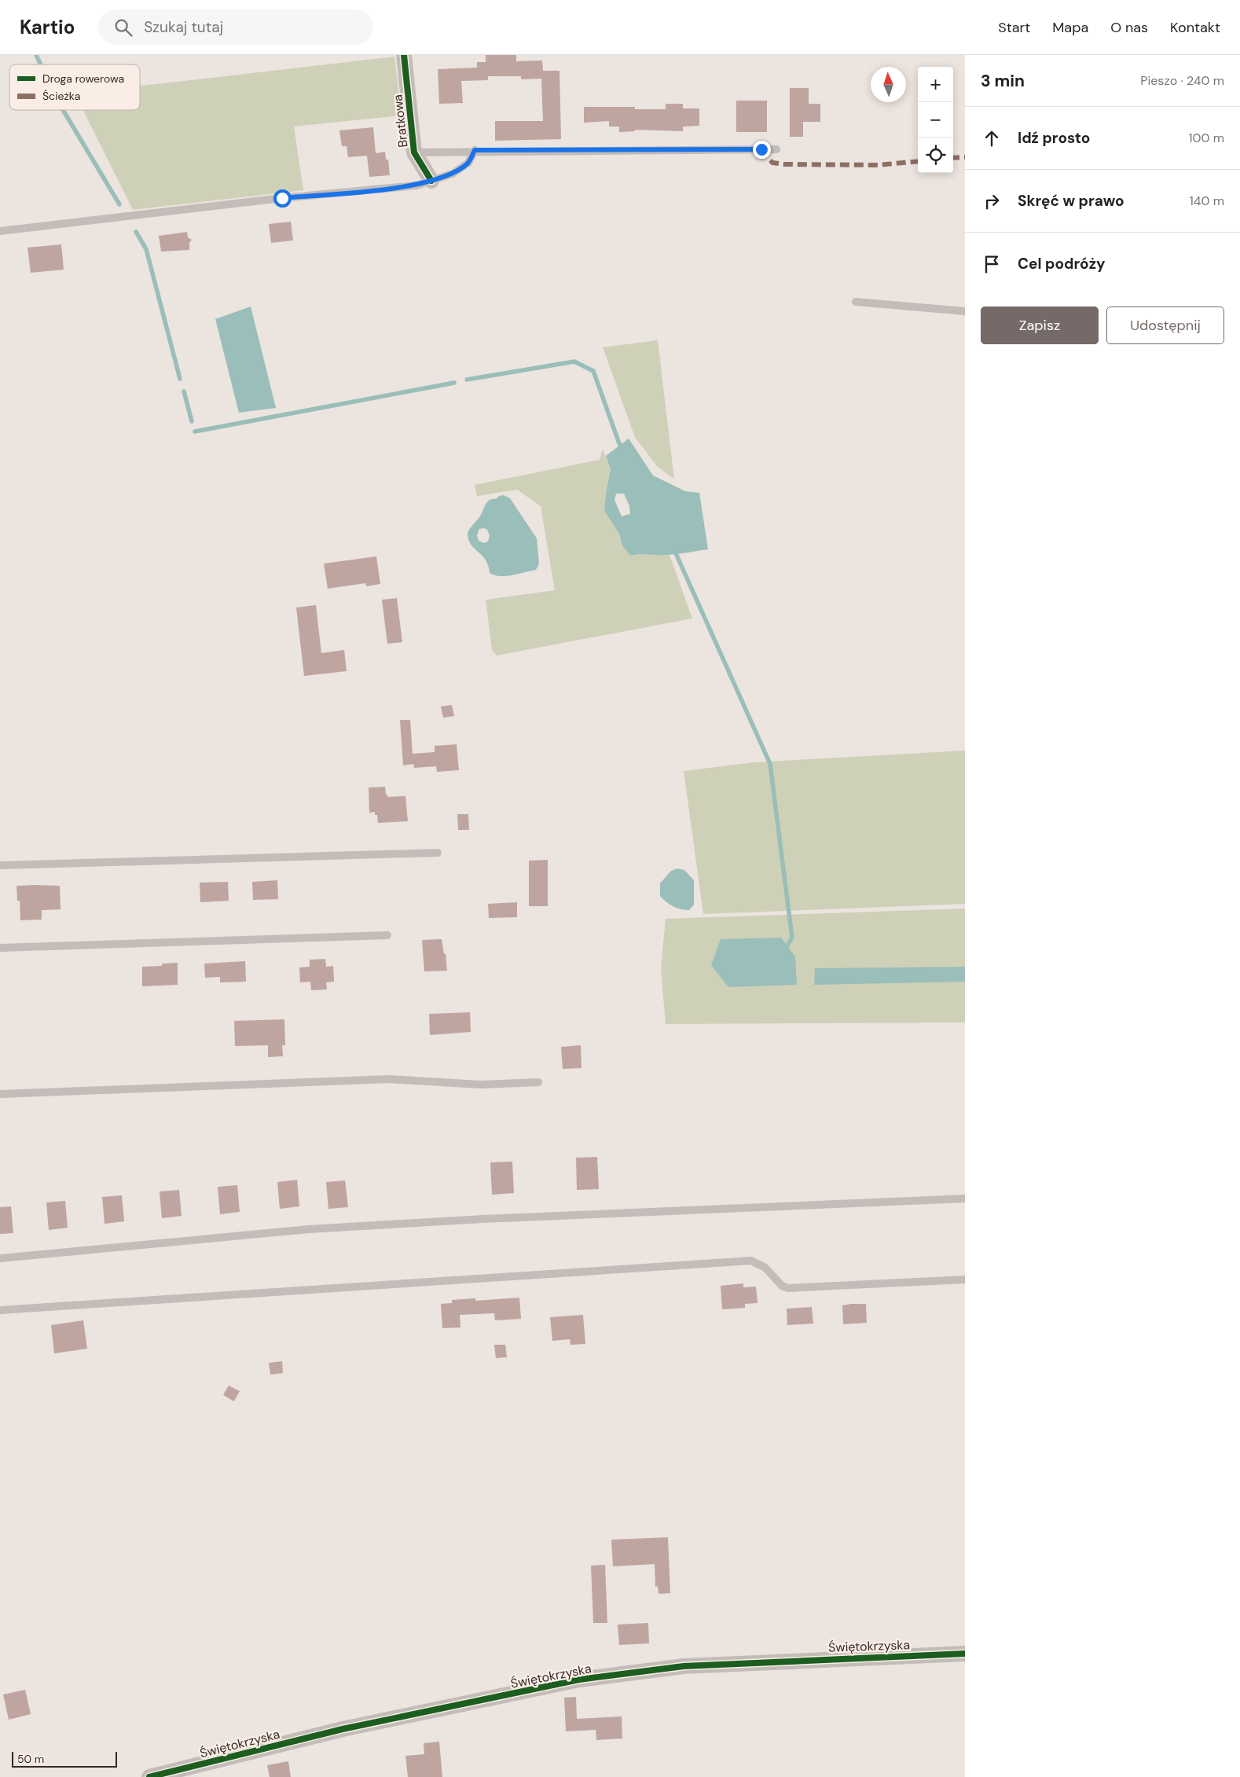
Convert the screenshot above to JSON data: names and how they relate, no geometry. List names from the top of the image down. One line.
{"streets":{"street":["Bratkowa","Świętokrzyska"]},"legend":["Droga rowerowa","Ścieżka"],"scale_bar":"50 m","north":"top","page":{"header":"Kartio","search":"Szukaj tutaj","nav":["Start","Mapa","O nas","Kontakt"],"heading":["3 min","Pieszo · 240 m"],"map_buttons":["+","−"],"list":[["Idź prosto","100 m"],["Skręć w prawo","140 m"],"Cel podróży"],"buttons":["Zapisz","Udostępnij"],"scale":"50 m"}}
